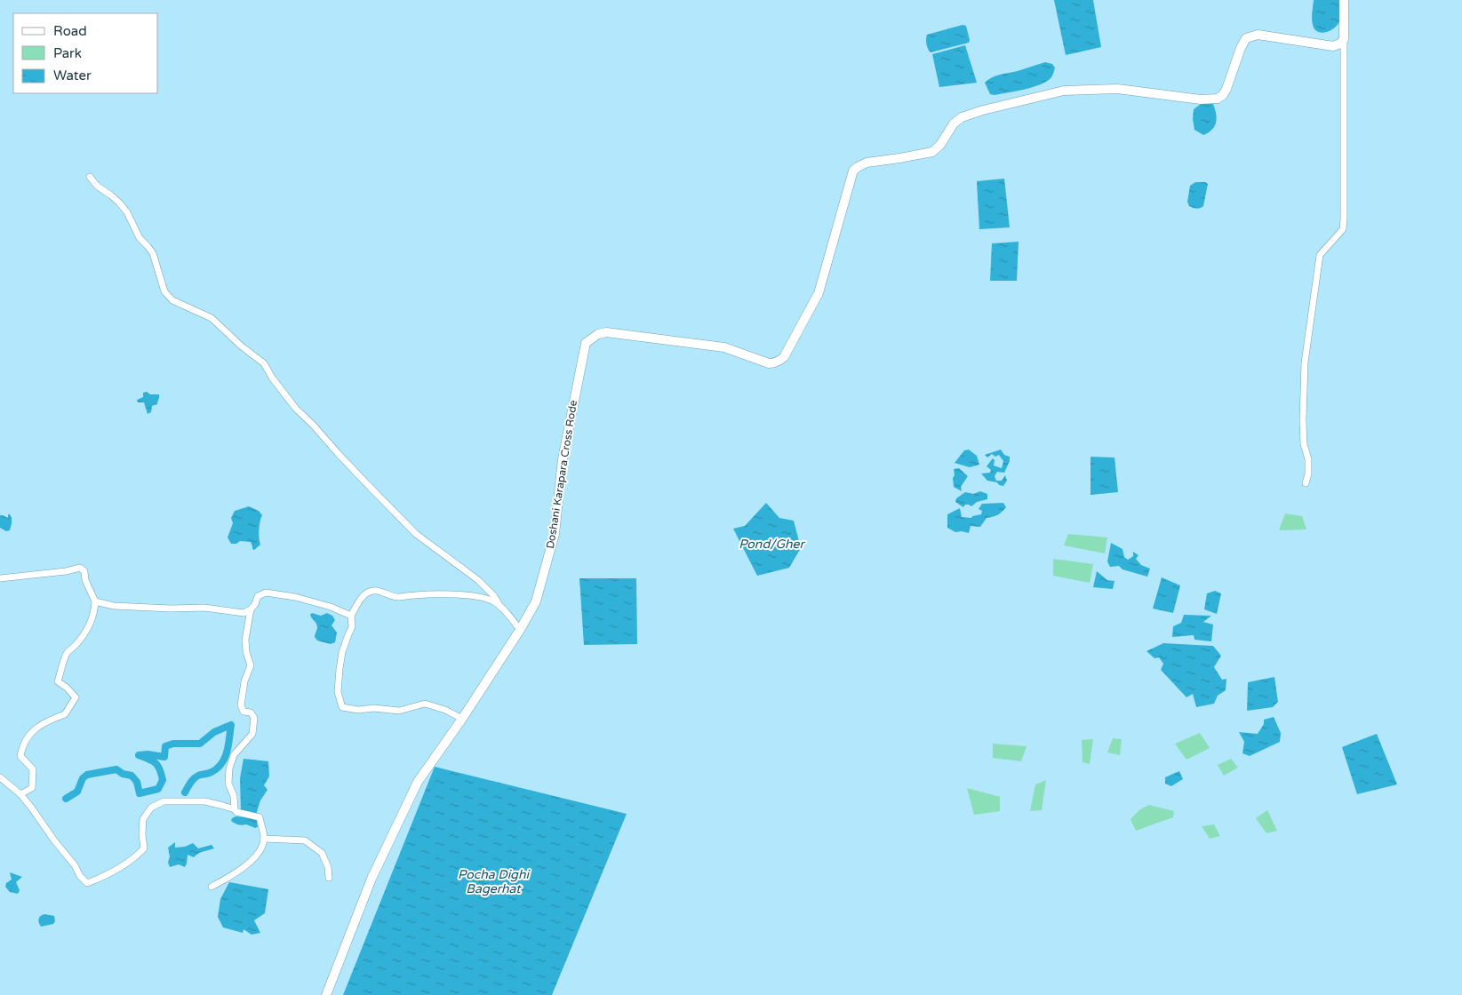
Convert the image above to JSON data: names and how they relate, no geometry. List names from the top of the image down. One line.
{"streets":{"street":["Doshani Karapara Cross Rode"]},"water":["Pond/Gher","Pocha Dighi Bagerhat"],"legend":["Road","Park","Water"]}
